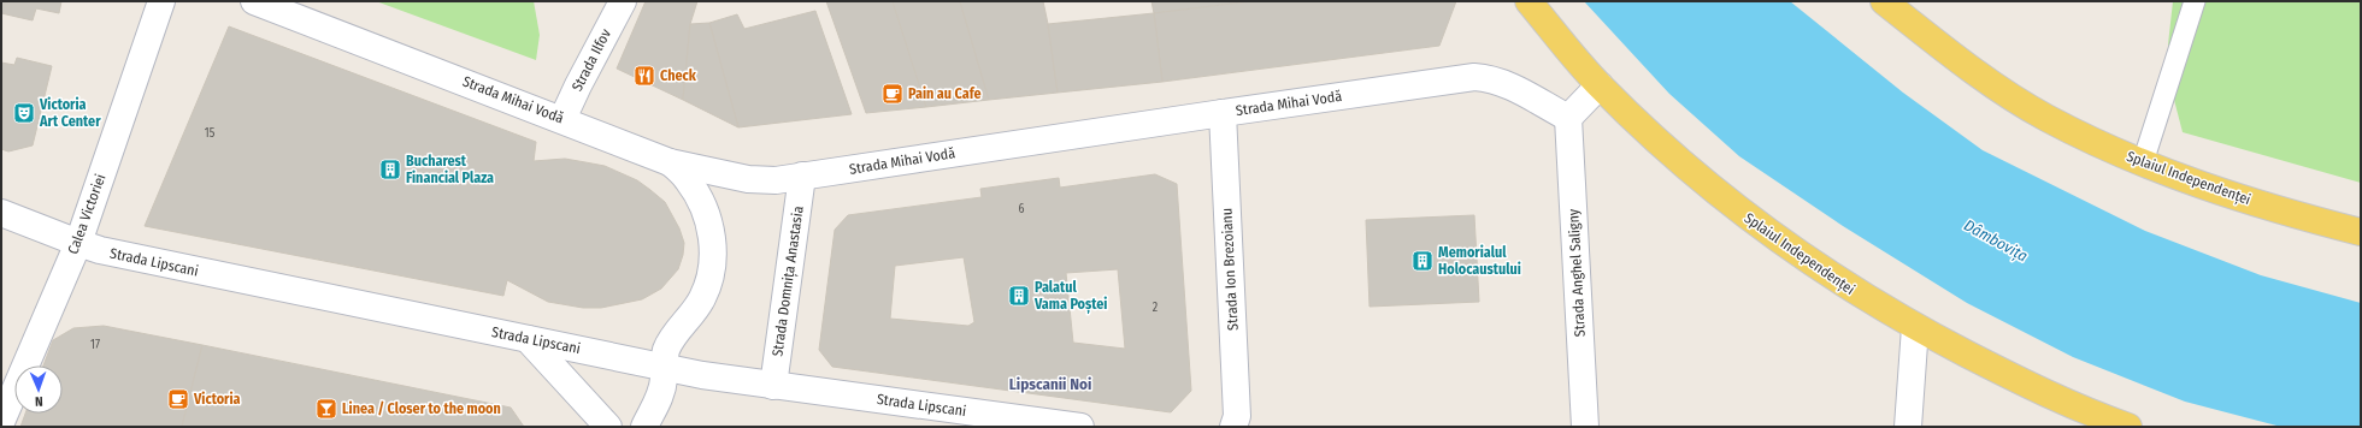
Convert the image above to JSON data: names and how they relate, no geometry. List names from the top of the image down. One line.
{"streets":{"main road":["Splaiul Independenței"],"street":["Strada Ilfov","Strada Mihai Vodă","Calea Victoriei","Strada Lipscani","Strada Ion Brezoianu","Strada Anghel Saligny","Strada Domnița Anastasia"]},"crossings":[["Strada Ilfov","Strada Mihai Vodă"],["Strada Mihai Vodă","Strada Ion Brezoianu"],["Strada Mihai Vodă","Strada Anghel Saligny"],["Strada Mihai Vodă","Strada Domnița Anastasia"],["Calea Victoriei","Strada Lipscani"],["Strada Lipscani","Strada Domnița Anastasia"]],"districts":["Lipscanii Noi"],"water":["Dâmbovița"],"places":{"restaurant":["Check"],"cafe":["Pain au Cafe","Victoria"],"theatre":["Victoria Art Center"],"building":["Bucharest Financial Plaza","Memorialul Holocaustului","Palatul Vama Poștei"],"bar":["Linea / Closer to the moon"]},"house_numbers":["15","6","2","17"],"north":"bottom"}
